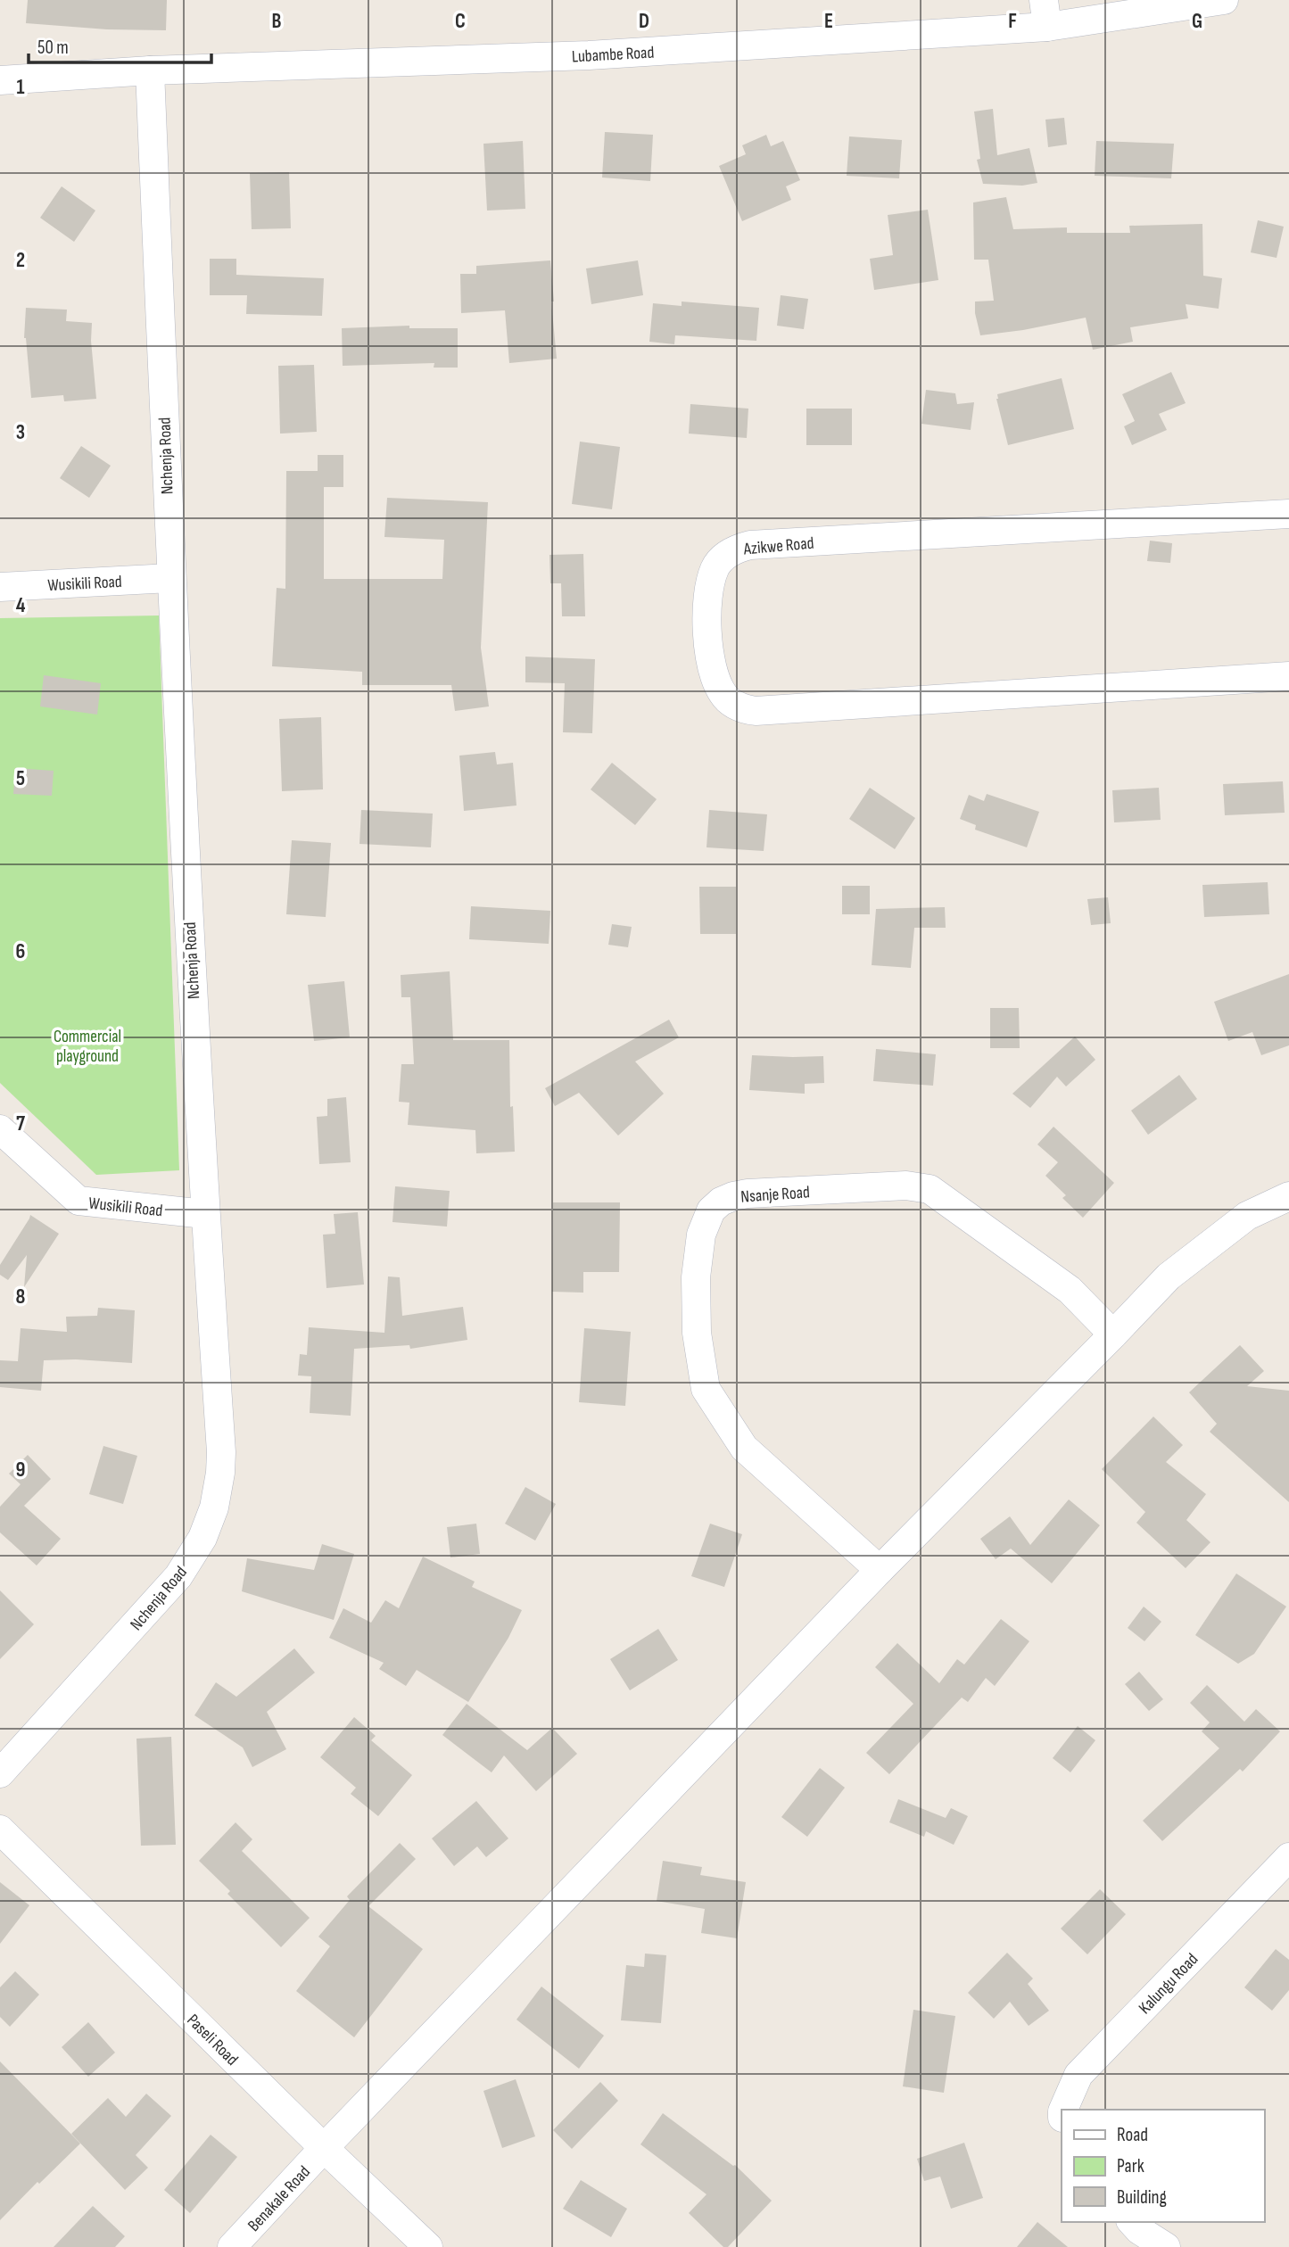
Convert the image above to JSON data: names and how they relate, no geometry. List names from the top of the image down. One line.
{"streets":{"street":["Lubambe Road","Nchenja Road","Azikwe Road","Wusikili Road","Nsanje Road","Kalungu Road","Paseli Road","Benakale Road"]},"crossings":[["Lubambe Road","Nchenja Road"],["Nchenja Road","Wusikili Road"],["Nsanje Road","Benakale Road"],["Paseli Road","Benakale Road"]],"parks":["Commercial playground"],"legend":["Road","Park","Building"],"scale_bar":"50 m","grid":{"columns":["B","C","D","E","F","G"],"rows":["1","2","3","4","5","6","7","8","9"]}}
